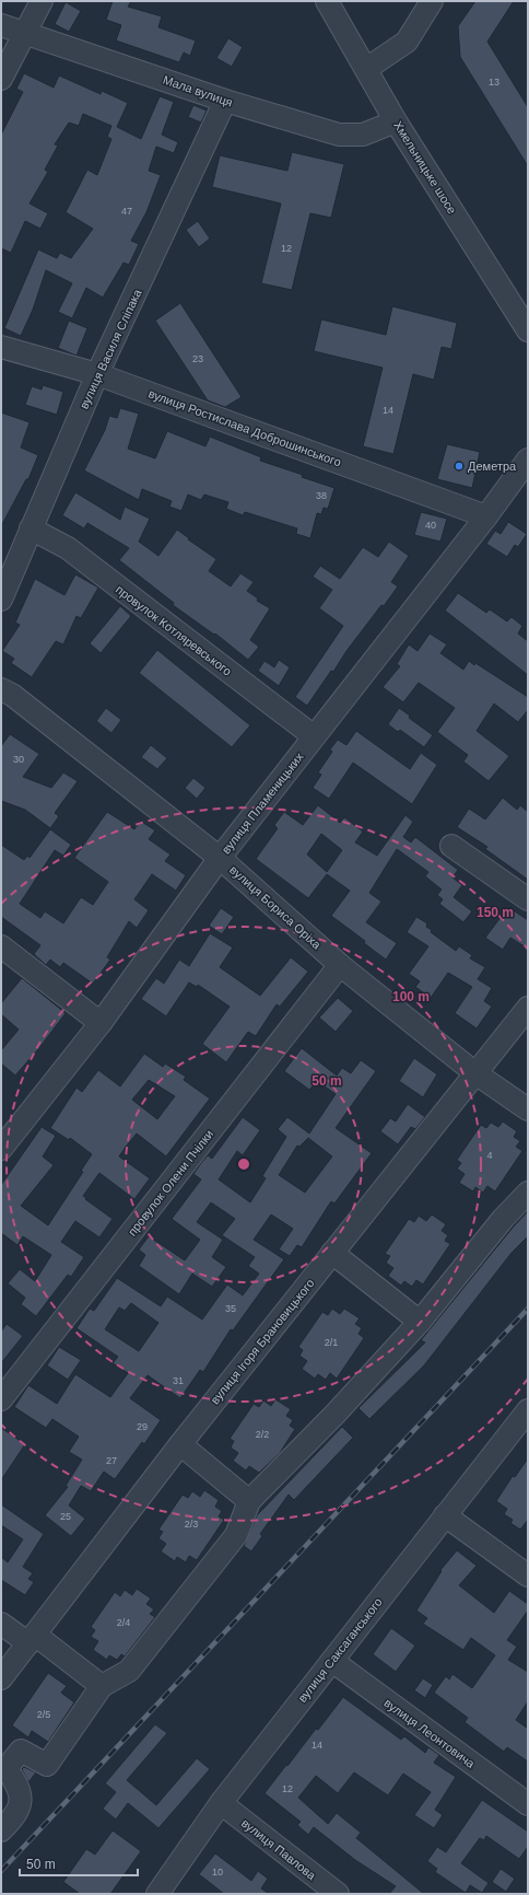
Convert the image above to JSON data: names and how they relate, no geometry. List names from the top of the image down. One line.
{"streets":{"street":["Мала вулиця","Хмельницьке шосе","вулиця Василя Сліпака","вулиця Ростислава Доброшинського","провулок Котляревського","вулиця Пламеницьких","вулиця Бориса Оріха","провулок Олени Пчілки","вулиця Ігоря Брановицького","вулиця Саксаганського","вулиця Леонтовича","вулиця Павлова"]},"crossings":[["Мала вулиця","Хмельницьке шосе"],["Мала вулиця","вулиця Василя Сліпака"],["вулиця Василя Сліпака","вулиця Ростислава Доброшинського"],["вулиця Василя Сліпака","провулок Котляревського"],["вулиця Ростислава Доброшинського","вулиця Пламеницьких"],["провулок Котляревського","вулиця Пламеницьких"],["вулиця Пламеницьких","вулиця Бориса Оріха"],["вулиця Бориса Оріха","провулок Олени Пчілки"],["вулиця Бориса Оріха","вулиця Ігоря Брановицького"],["вулиця Саксаганського","вулиця Леонтовича"],["вулиця Саксаганського","вулиця Павлова"]],"places":["Деметра"],"house_numbers":["13","47","12","23","14","38","40","30","4","35","2/1","31","29","2/2","27","25","2/3","2/4","2/5","14","12","10"],"scale_bar":"50 m","rings":["150 m","100 m","50 m"]}
